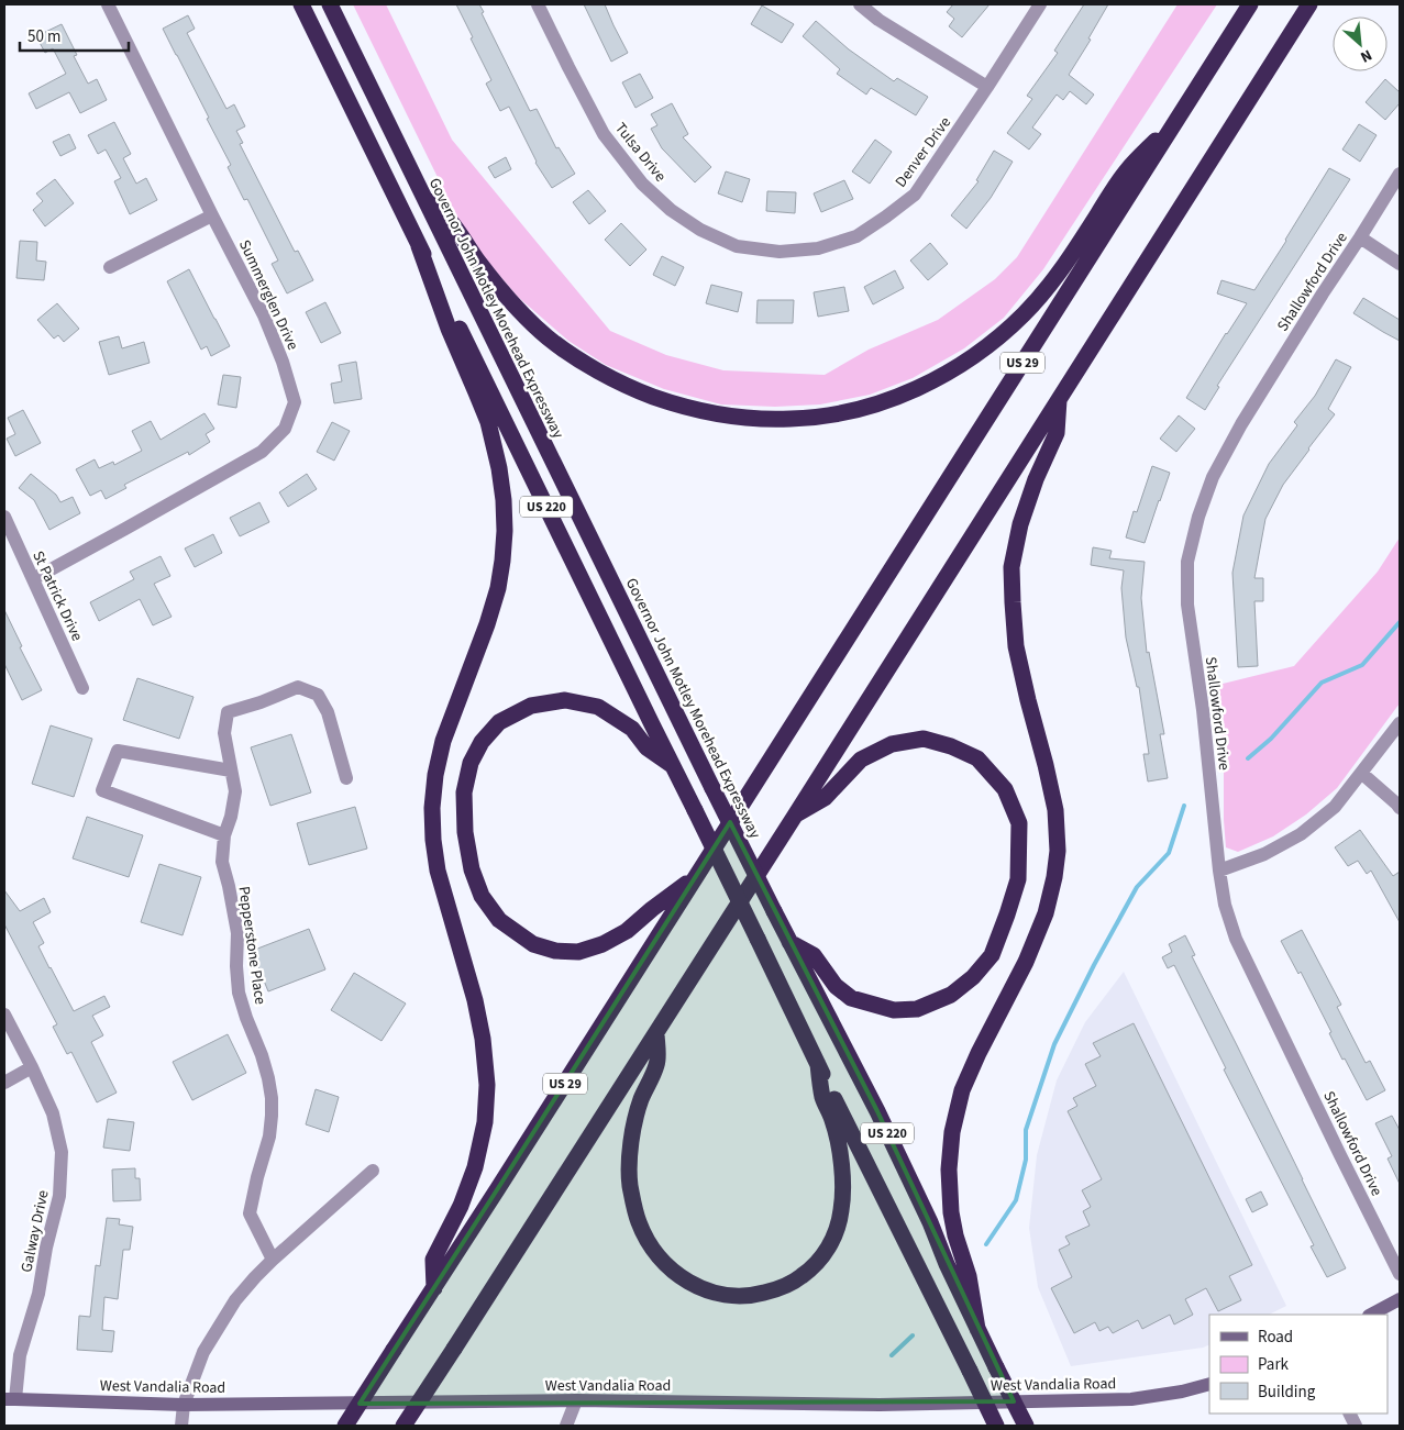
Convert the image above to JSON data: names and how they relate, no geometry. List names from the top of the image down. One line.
{"streets":{"highway":["Governor John Motley Morehead Expressway","US 29","US 220"],"main road":["West Vandalia Road"],"street":["Tulsa Drive","Denver Drive","Shallowford Drive","Summerglen Drive","St Patrick Drive","Pepperstone Place","Galway Drive"]},"crossings":[["Tulsa Drive","Denver Drive"],["Summerglen Drive","St Patrick Drive"],["Galway Drive","West Vandalia Road"]],"legend":["Road","Park","Building"],"scale_bar":"50 m","north":"bottom right"}
